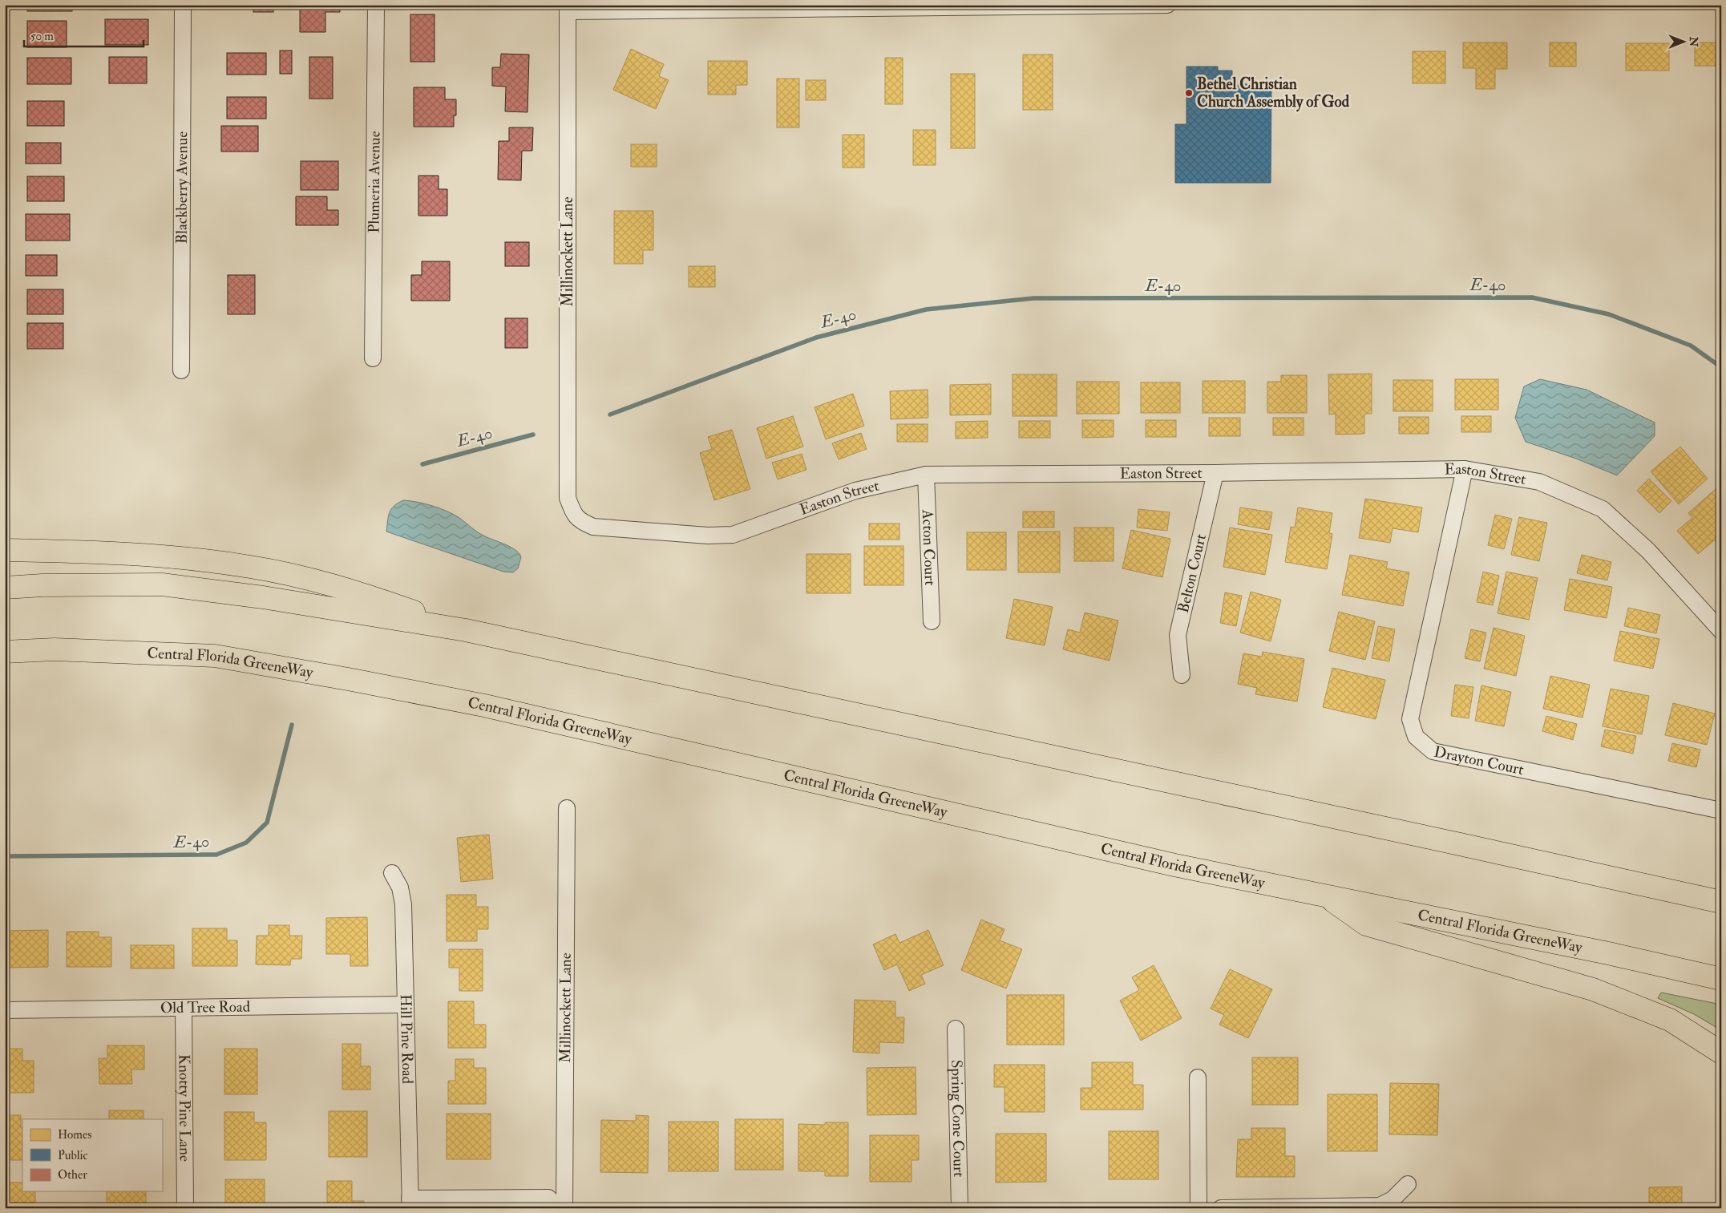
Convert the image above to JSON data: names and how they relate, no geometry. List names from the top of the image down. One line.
{"streets":{"highway":["Central Florida GreeneWay"],"street":["Plumeria Avenue","Blackberry Avenue","Millinockett Lane","Easton Street","Acton Court","Belton Court","Drayton Court","Old Tree Road","Hill Pine Road","Knotty Pine Lane","Spring Cone Court"]},"crossings":[["Millinockett Lane","Easton Street"],["Easton Street","Acton Court"],["Easton Street","Belton Court"],["Easton Street","Drayton Court"],["Old Tree Road","Hill Pine Road"],["Old Tree Road","Knotty Pine Lane"]],"water":["E-40"],"places":["Bethel Christian Church Assembly of God"],"legend":["Homes","Public","Other"],"scale_bar":"50 m","north":"right"}
